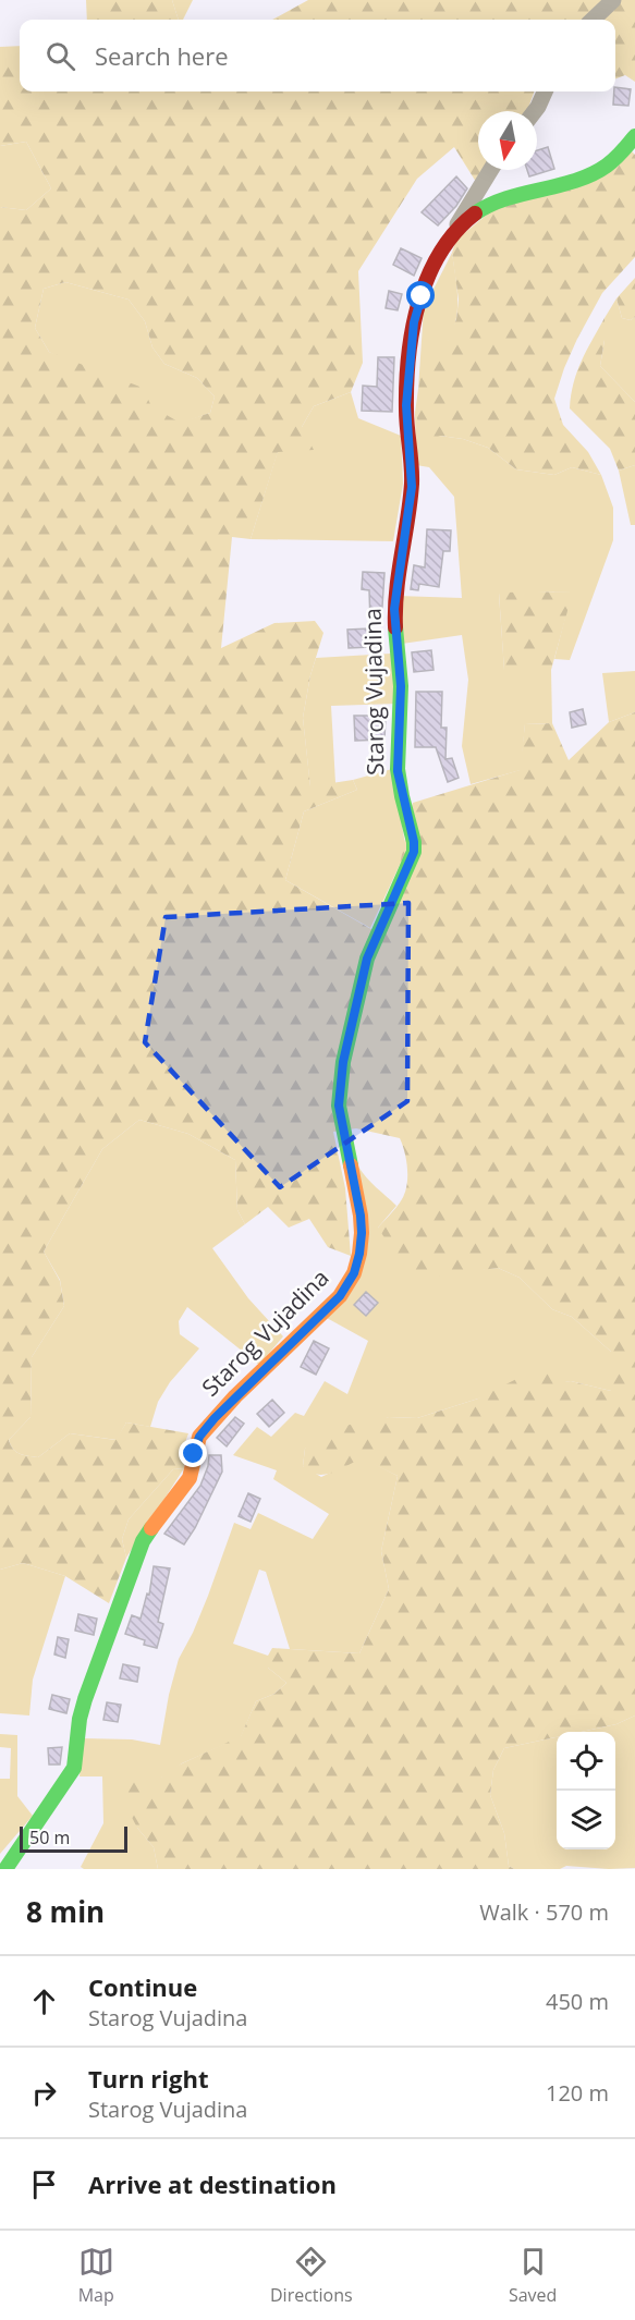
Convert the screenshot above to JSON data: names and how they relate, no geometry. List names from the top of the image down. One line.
{"streets":{"street":["Starog Vujadina"]},"scale_bar":"50 m","north":"bottom","page":{"search":"Search here","scale":"50 m","heading":["8 min","Walk · 570 m"],"list":[["Continue","Starog Vujadina","450 m"],["Turn right","Starog Vujadina","120 m"],"Arrive at destination"],"nav":["Map","Directions","Saved"]}}
